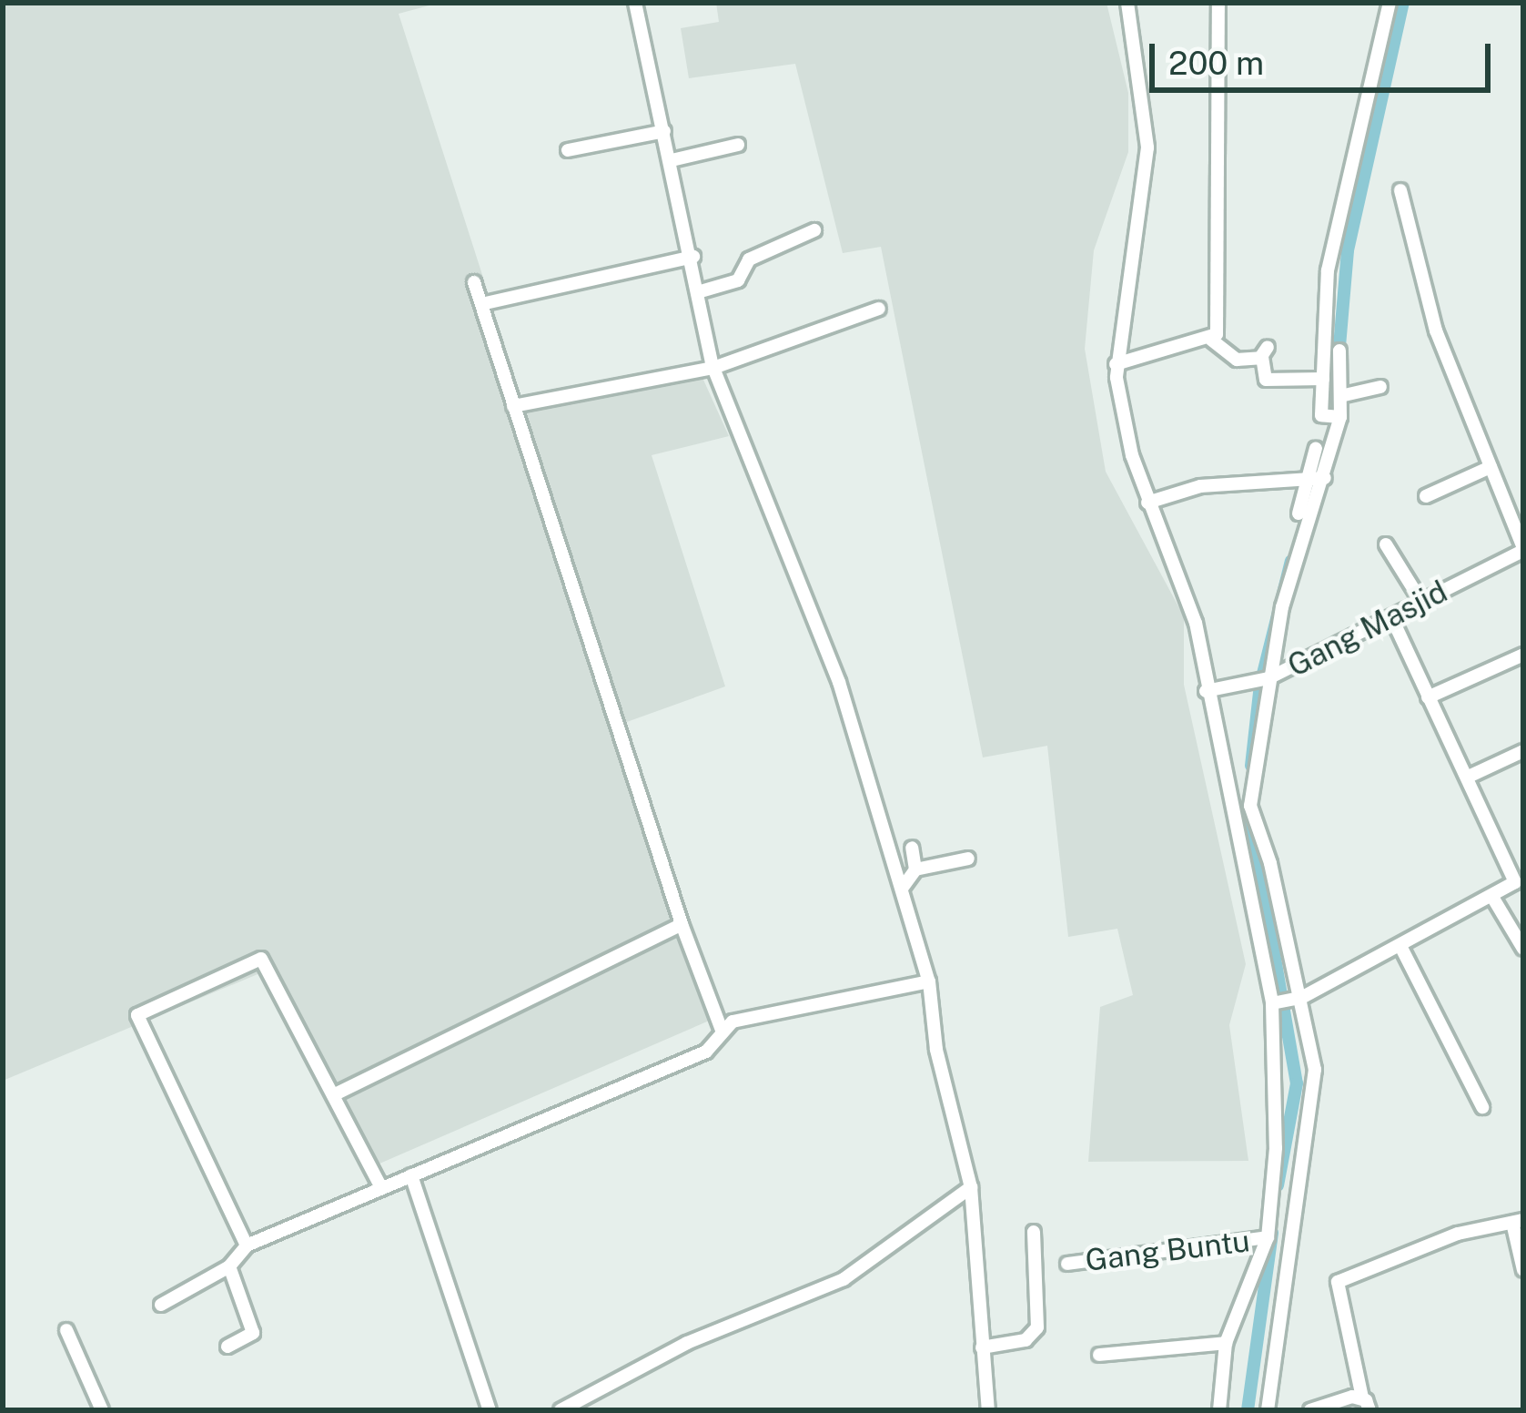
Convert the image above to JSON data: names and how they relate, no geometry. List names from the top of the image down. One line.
{"streets":{"street":["Gang Masjid","Gang Buntu"]},"scale_bar":"200 m"}
